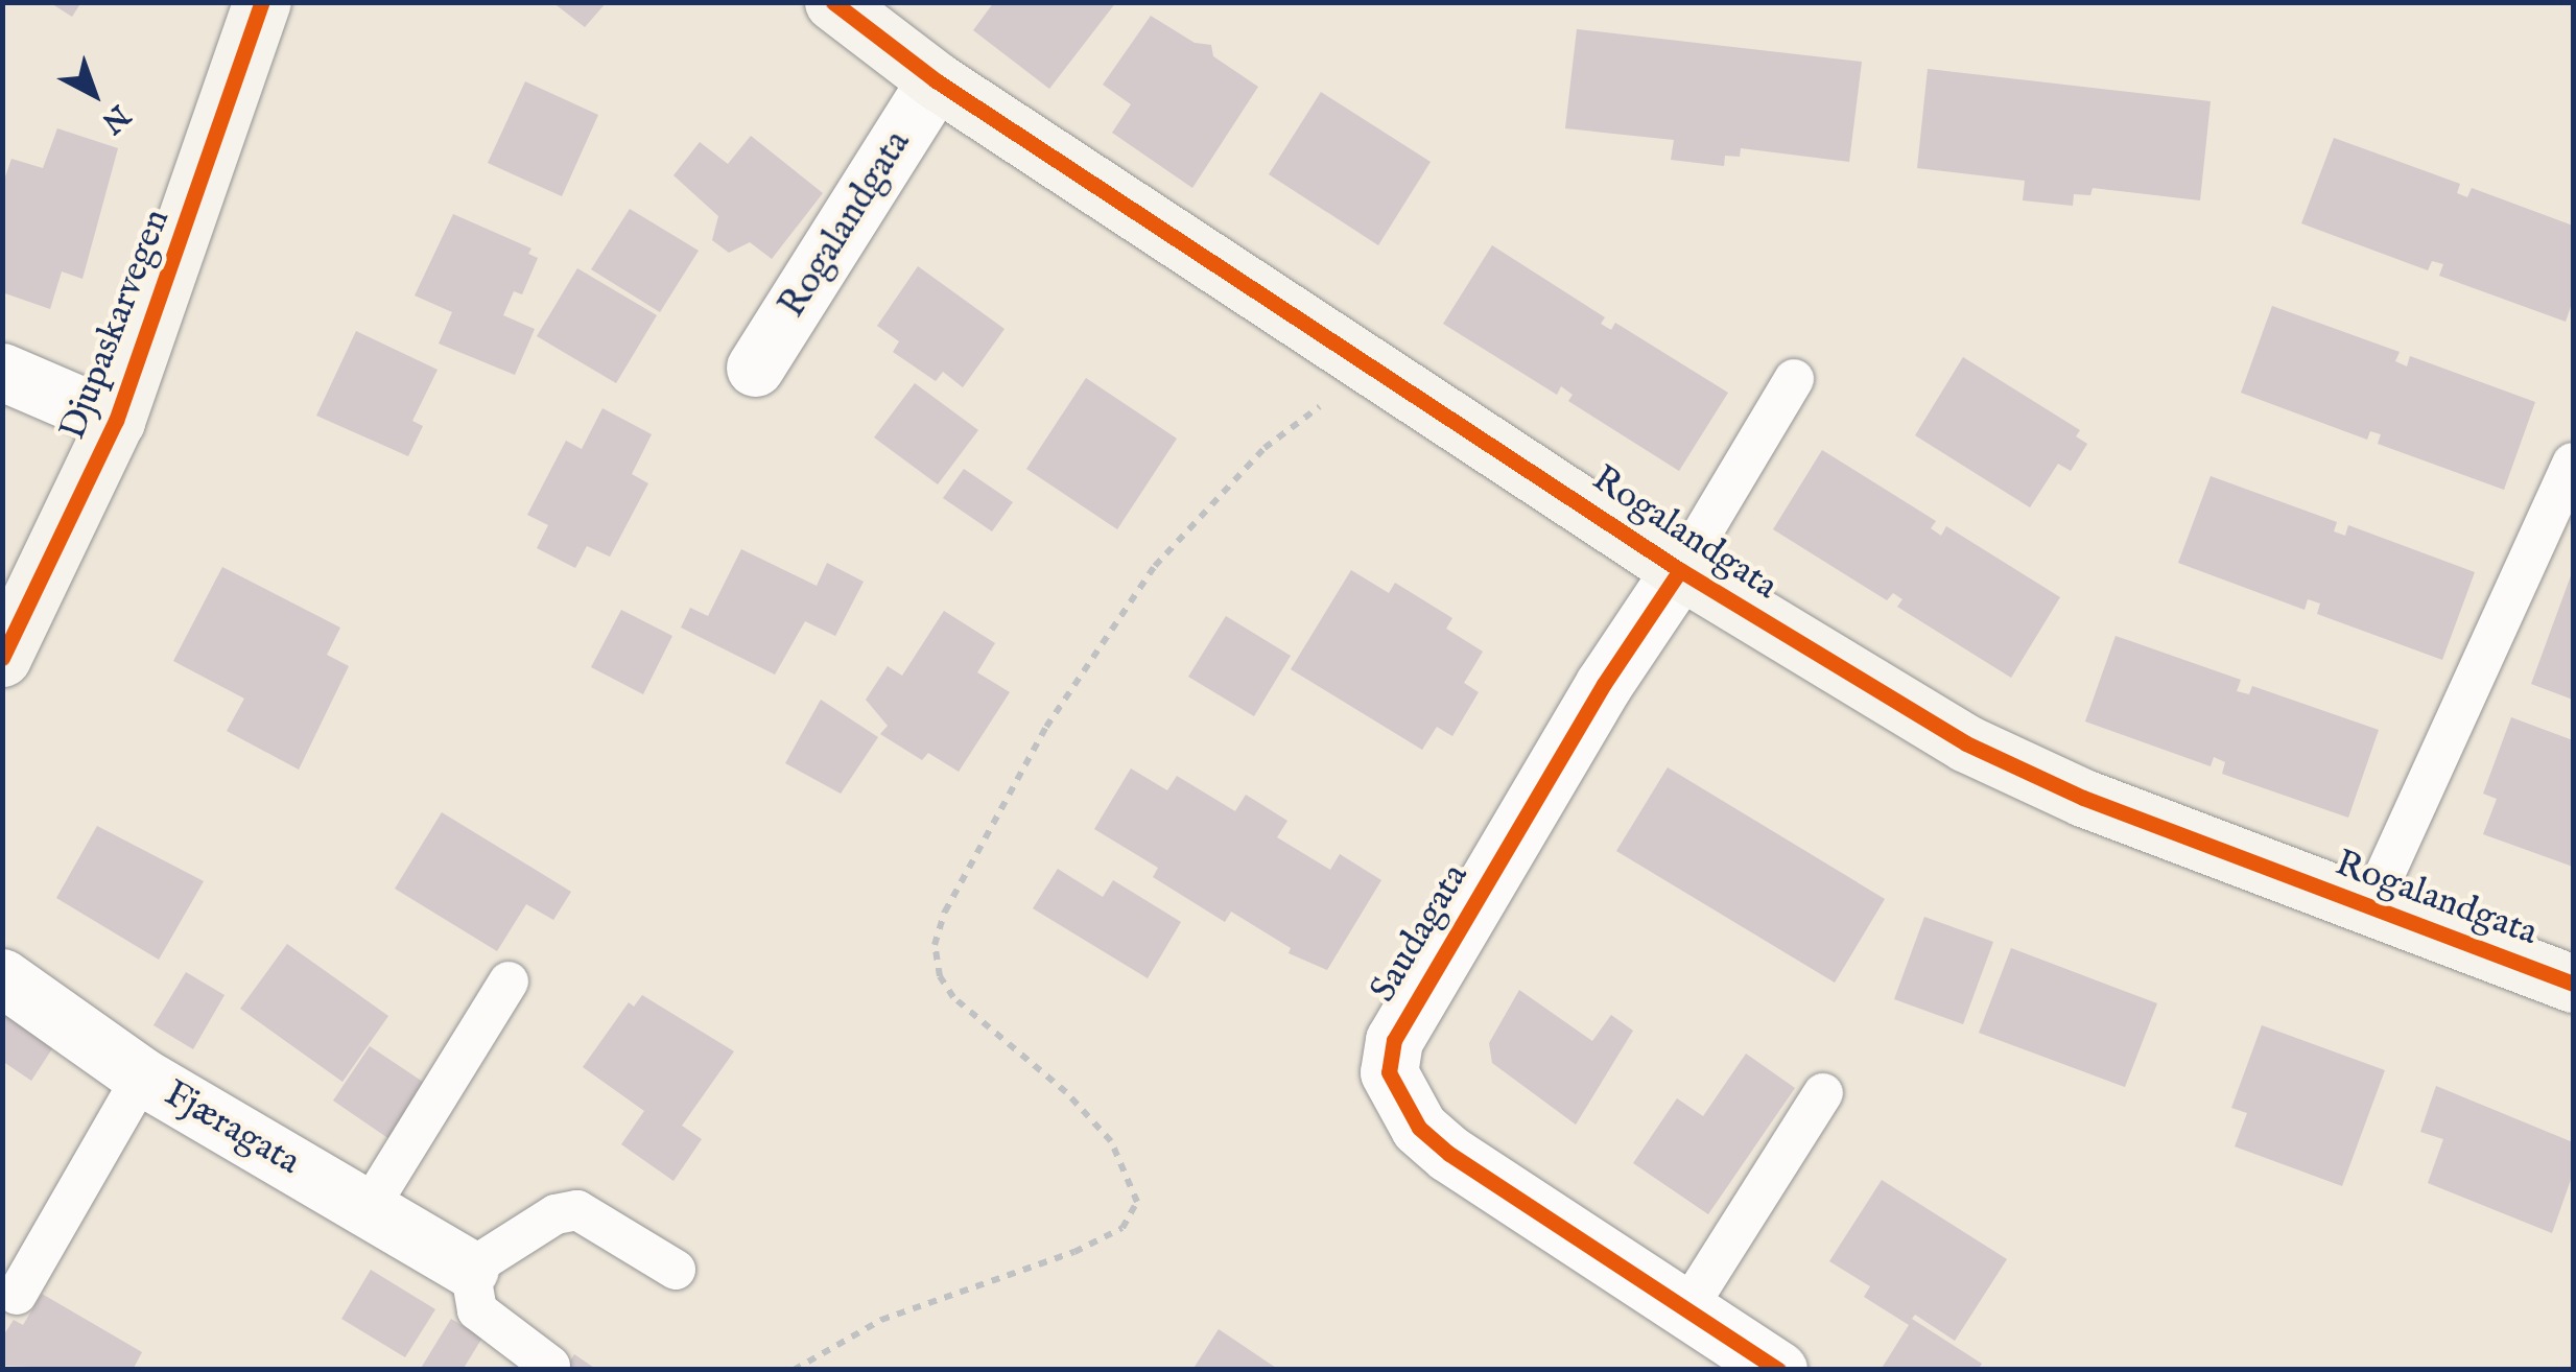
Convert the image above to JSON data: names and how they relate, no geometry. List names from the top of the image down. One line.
{"streets":{"street":["Rogalandgata","Djupaskarvegen","Saudagata","Fjæragata"]},"crossings":[["Rogalandgata","Saudagata"]],"north":"bottom right"}
